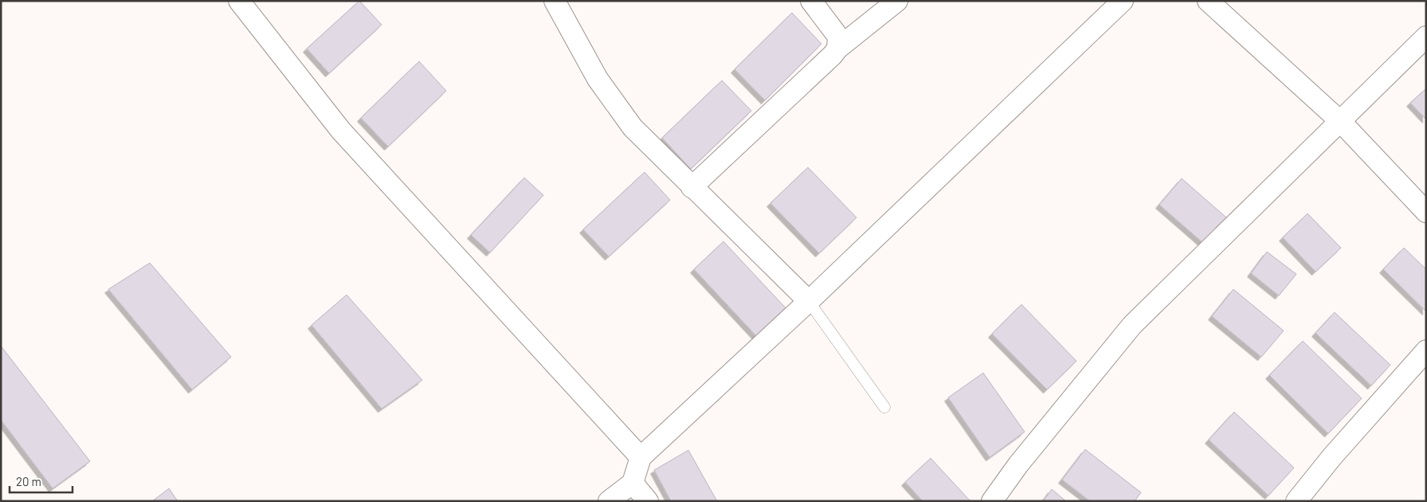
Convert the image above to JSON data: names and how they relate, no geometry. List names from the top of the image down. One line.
{"scale_bar":"20 m"}
